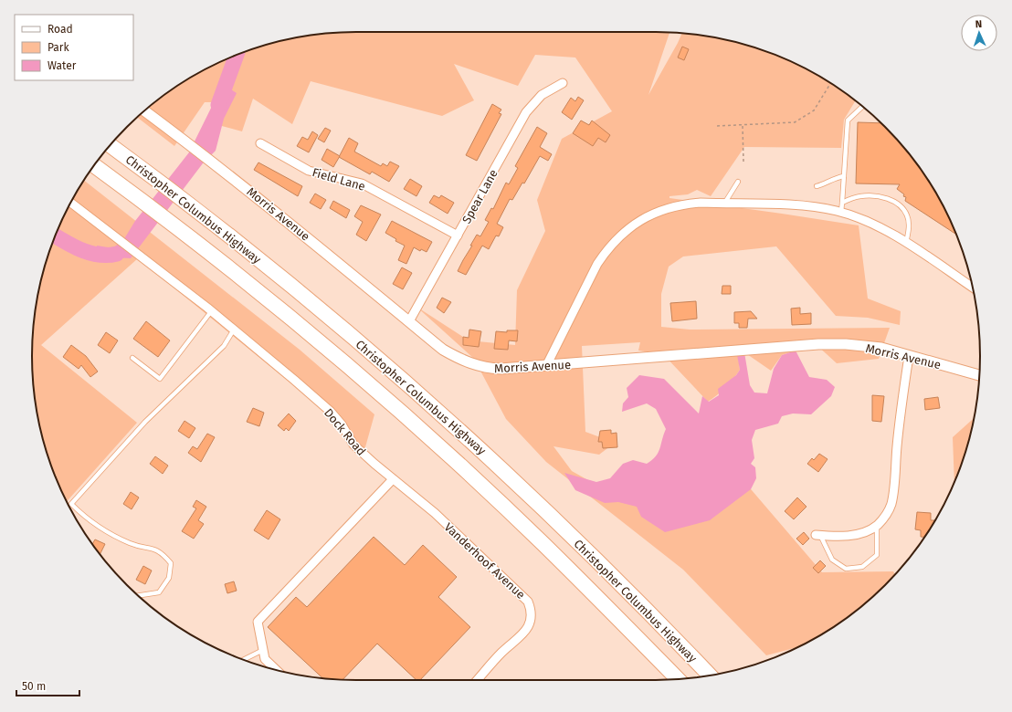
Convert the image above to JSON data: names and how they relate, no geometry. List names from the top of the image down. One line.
{"streets":{"highway":["Christopher Columbus Highway"],"street":["Field Lane","Spear Lane","Morris Avenue","Dock Road","Vanderhoof Avenue"]},"crossings":[["Field Lane","Spear Lane"],["Spear Lane","Morris Avenue"],["Dock Road","Vanderhoof Avenue"]],"legend":["Road","Park","Water"],"scale_bar":"50 m","north":"top"}
